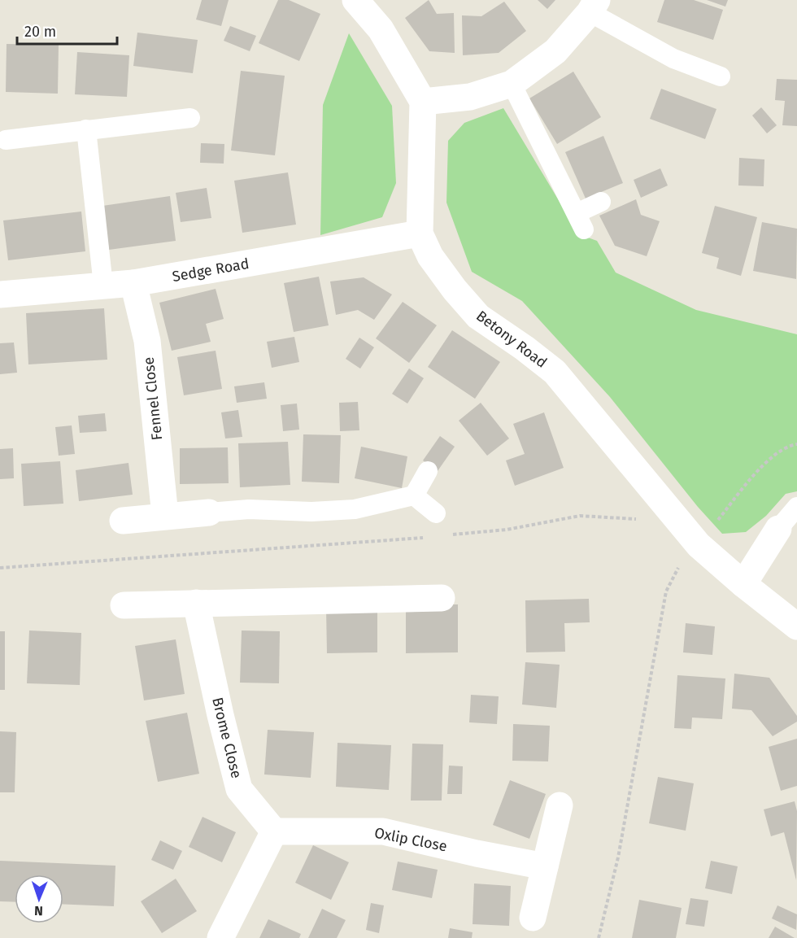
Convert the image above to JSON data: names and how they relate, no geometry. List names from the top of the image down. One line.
{"streets":{"street":["Sedge Road","Betony Road","Fennel Close","Brome Close","Oxlip Close"]},"crossings":[["Sedge Road","Betony Road"],["Sedge Road","Fennel Close"],["Brome Close","Oxlip Close"]],"scale_bar":"20 m","north":"bottom"}
